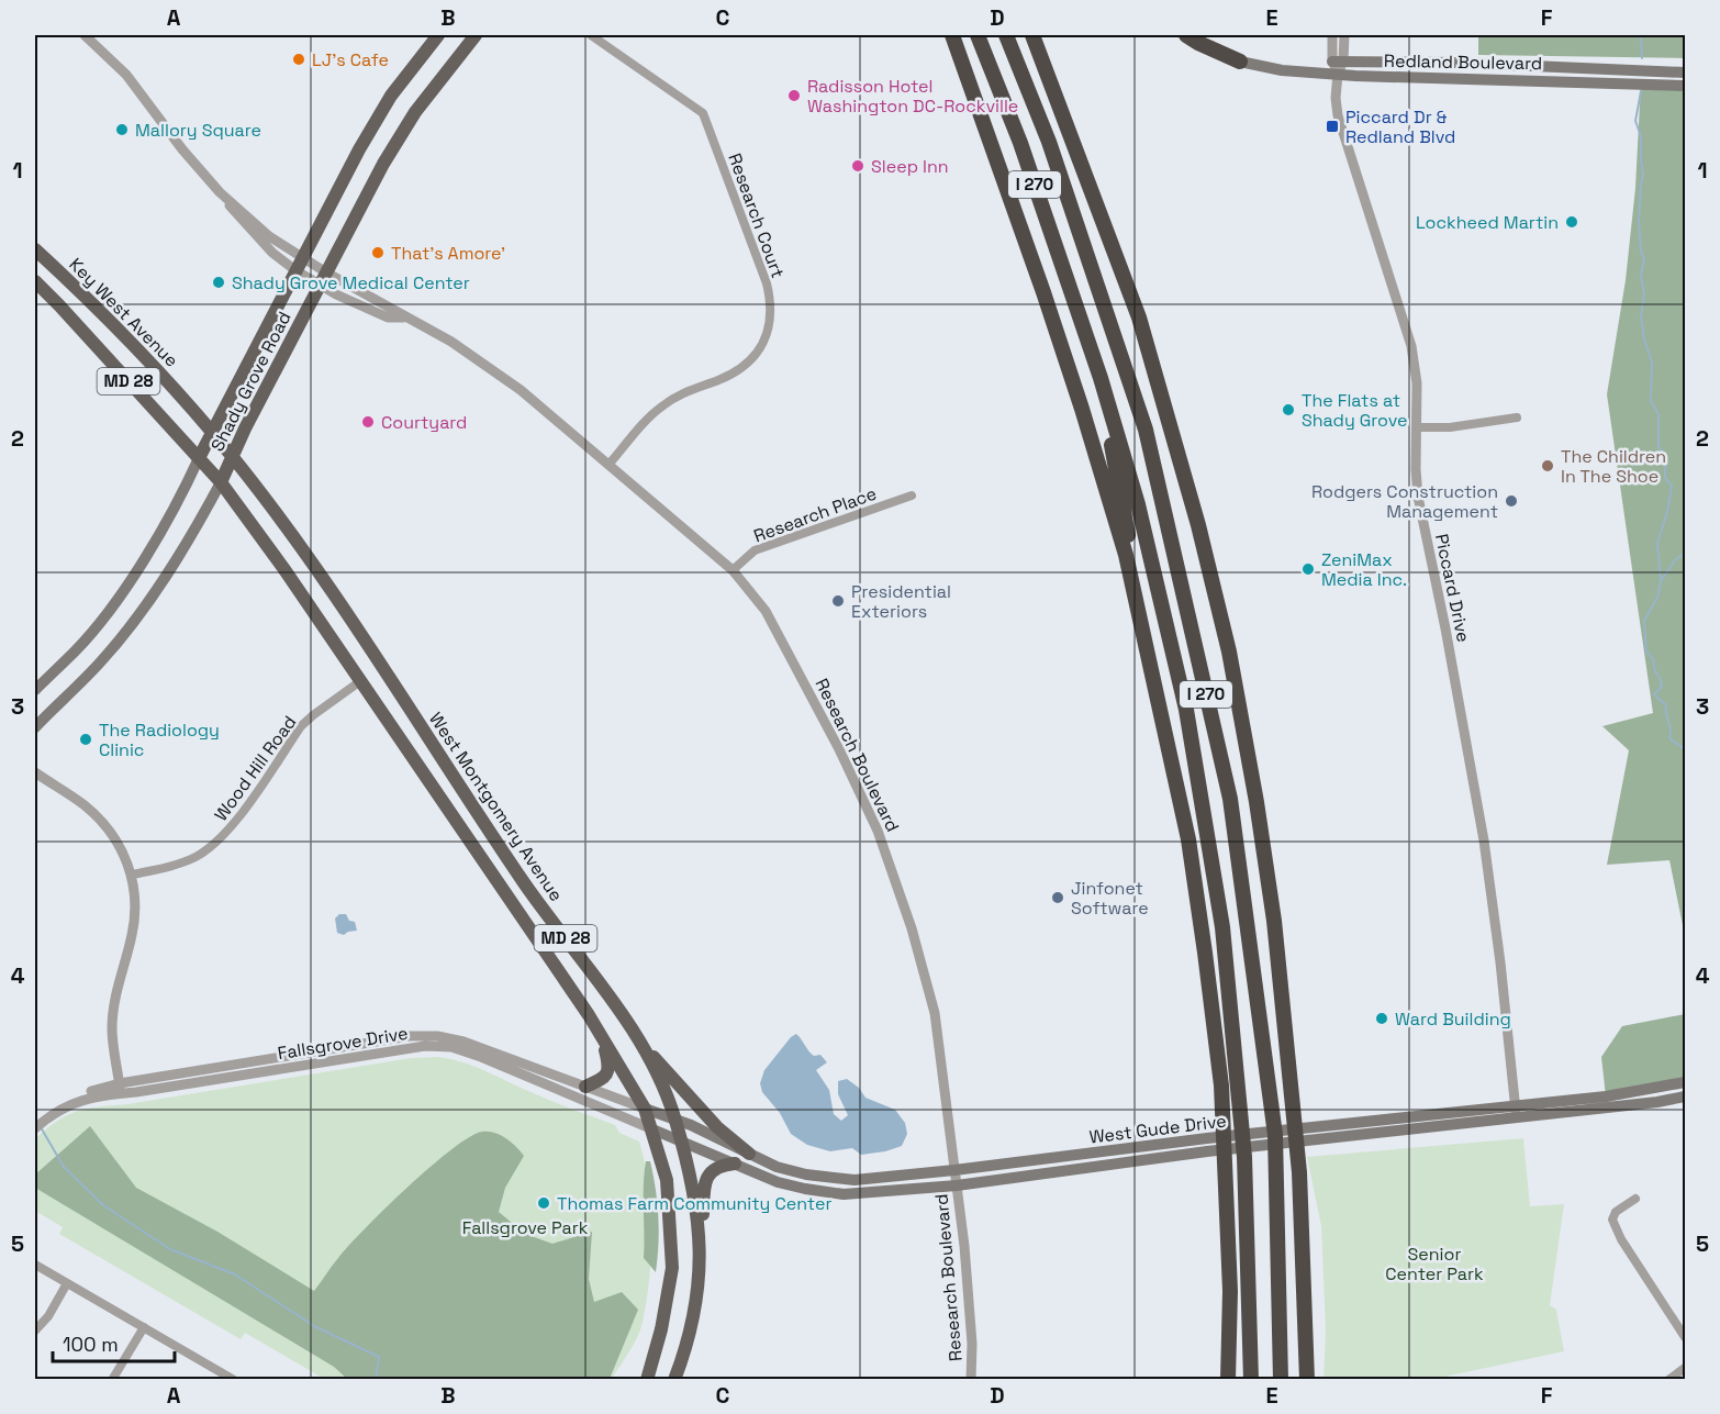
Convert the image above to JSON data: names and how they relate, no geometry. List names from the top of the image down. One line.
{"streets":{"highway":["I 270"],"main road":["Redland Boulevard","Key West Avenue","MD 28","Shady Grove Road","West Montgomery Avenue","West Gude Drive"],"street":["Research Court","Research Place","Piccard Drive","Research Boulevard","Wood Hill Road","Fallsgrove Drive"]},"crossings":[["Redland Boulevard","Piccard Drive"],["Research Court","Research Boulevard"],["Key West Avenue","Shady Grove Road"],["Key West Avenue","West Montgomery Avenue"],["MD 28","Shady Grove Road"],["MD 28","Wood Hill Road"],["MD 28","Fallsgrove Drive"],["MD 28","West Gude Drive"],["Shady Grove Road","Research Boulevard"],["Shady Grove Road","West Montgomery Avenue"],["Research Place","Research Boulevard"],["Piccard Drive","West Gude Drive"],["Research Boulevard","West Gude Drive"],["West Montgomery Avenue","West Gude Drive"],["Fallsgrove Drive","West Gude Drive"]],"parks":["Fallsgrove Park","Senior Center Park"],"places":{"other":["LJ's Cafe","Radisson Hotel Washington DC-Rockville","Mallory Square","Sleep Inn","Lockheed Martin","That's Amore'","Shady Grove Medical Center","The Flats at Shady Grove","Courtyard","The Children In The Shoe","Rodgers Construction Management","ZeniMax Media Inc.","Presidential Exteriors","The Radiology Clinic","Jinfonet Software","Ward Building","Thomas Farm Community Center"],"transit":["Piccard Dr & Redland Blvd"]},"scale_bar":"100 m","grid":{"columns":["A","B","C","D","E","F"],"rows":["1","2","3","4","5"]}}
